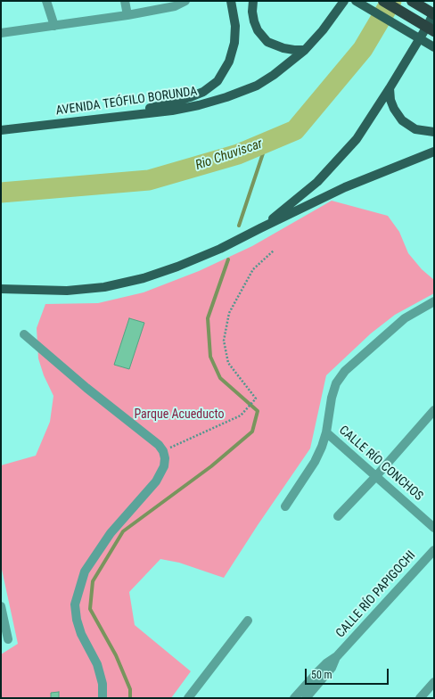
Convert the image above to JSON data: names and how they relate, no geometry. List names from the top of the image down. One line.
{"streets":{"main road":["AVENIDA TEÓFILO BORUNDA"],"street":["CALLE RÍO CONCHOS","CALLE RÍO PAPIGOCHI"]},"water":["Rio Chuviscar"],"parks":["Parque Acueducto"],"scale_bar":"50 m"}
